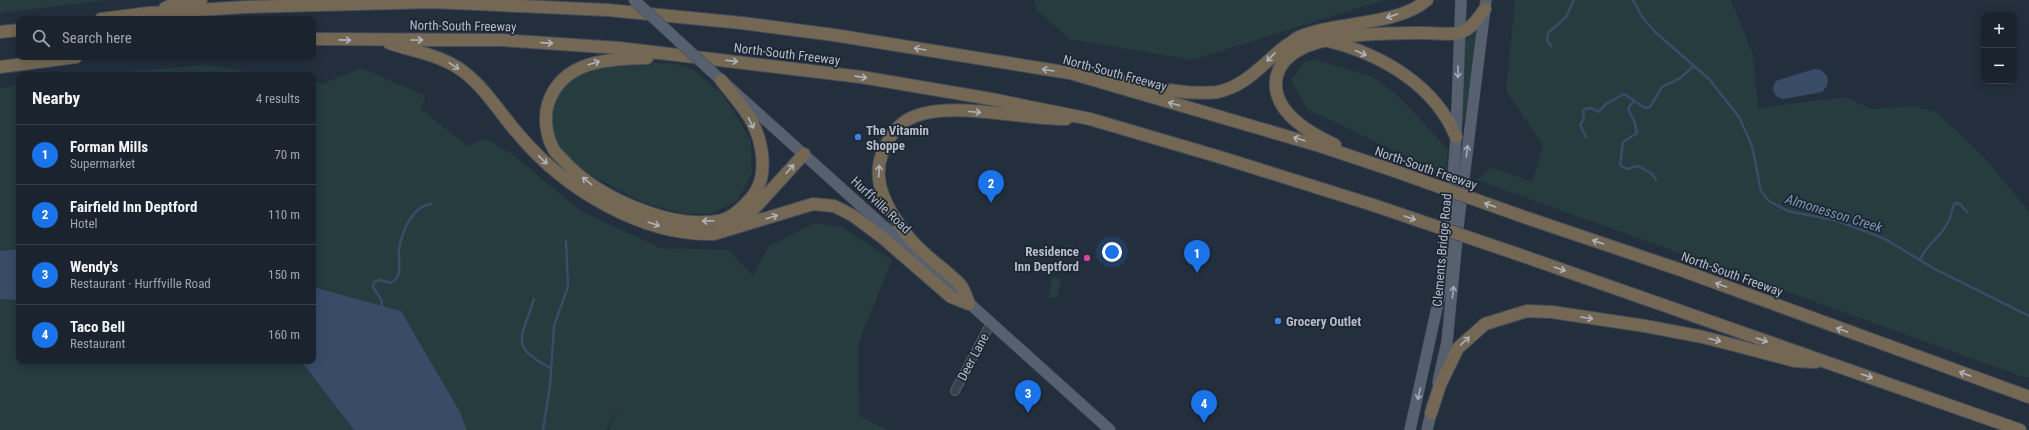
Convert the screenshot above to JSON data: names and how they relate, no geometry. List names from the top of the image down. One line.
{"streets":{"highway":["North-South Freeway"],"main road":["Hurffville Road","Clements Bridge Road"],"street":["Deer Lane"]},"crossings":[["Hurffville Road","Deer Lane"]],"water":["Almonesson Creek"],"places":["The Vitamin Shoppe","Residence Inn Deptford","Grocery Outlet"],"page":{"map_buttons":["+","−"],"search":"Search here","heading":["Nearby","4 results"],"list":[{"mark":"1","name":"Forman Mills","note":"Supermarket","value":"70 m"},{"mark":"2","name":"Fairfield Inn Deptford","note":"Hotel","value":"110 m"},{"mark":"3","name":"Wendy's","note":"Restaurant · Hurffville Road","value":"150 m"},{"mark":"4","name":"Taco Bell","note":"Restaurant","value":"160 m"}],"pins":["2","1","3","4"]}}
